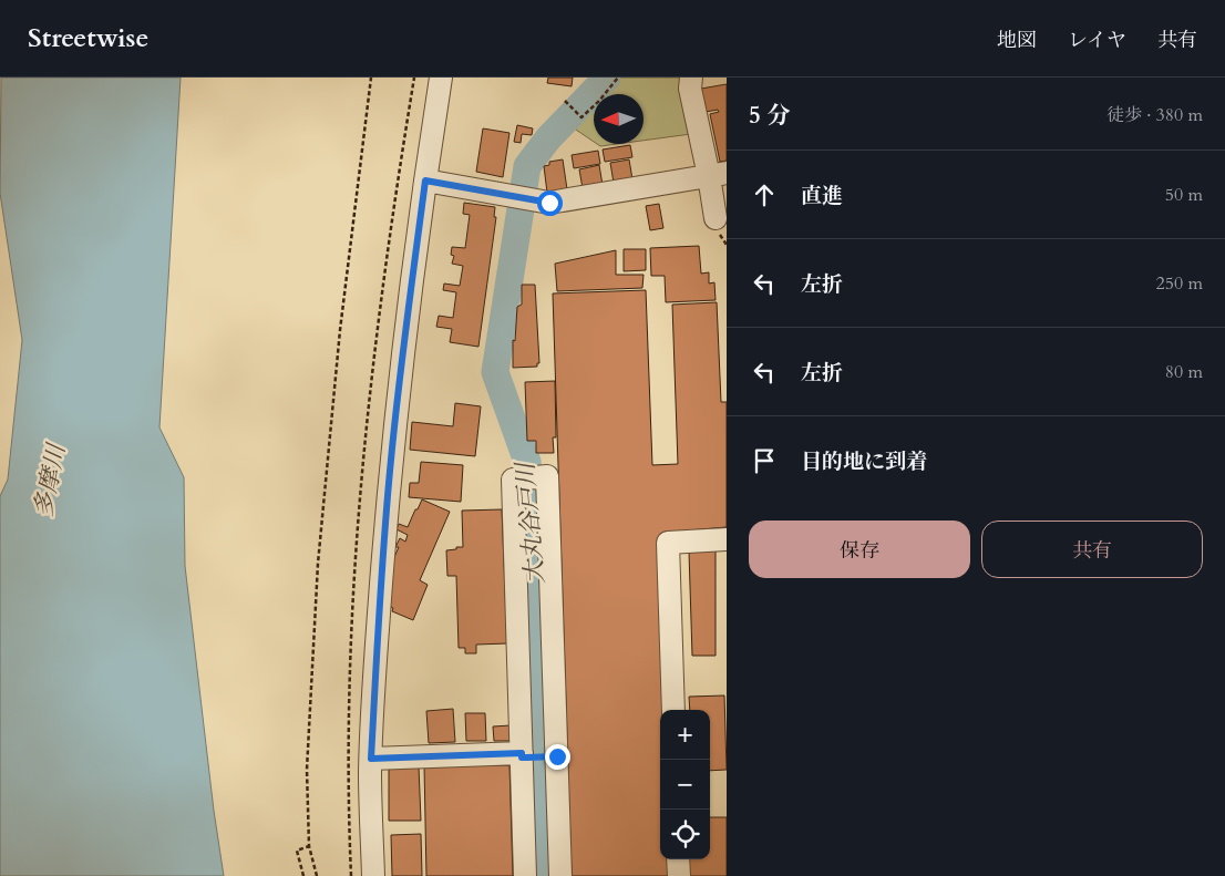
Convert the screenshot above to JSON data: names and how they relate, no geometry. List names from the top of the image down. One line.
{"water":["多摩川","大丸谷戸川"],"north":"left","page":{"header":"Streetwise","nav":["地図","レイヤ","共有"],"heading":["5 分","徒歩 · 380 m"],"list":[["直進","50 m"],["左折","250 m"],["左折","80 m"],"目的地に到着"],"buttons":["保存","共有"],"map_buttons":["+","−"]}}
